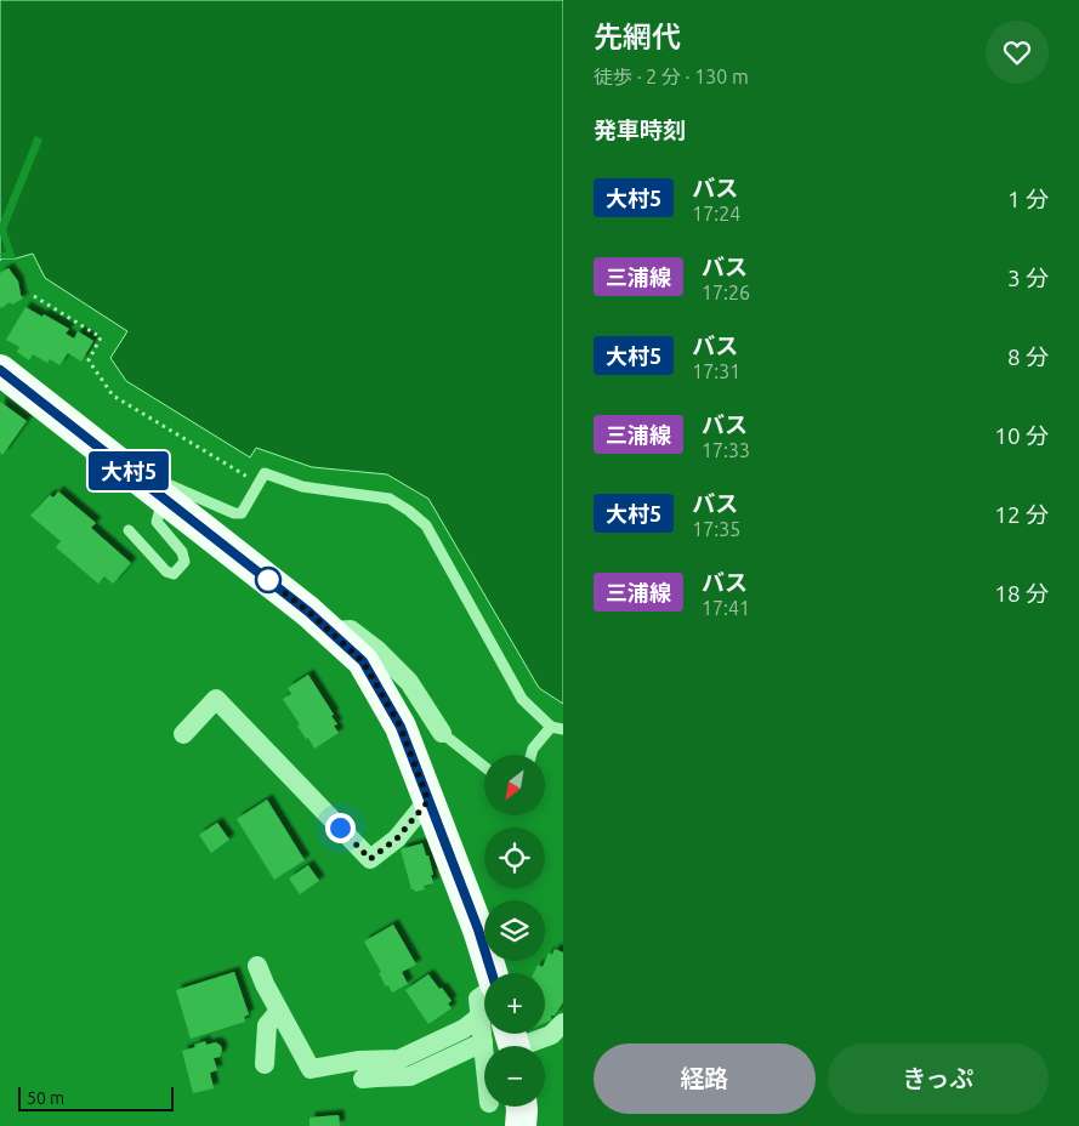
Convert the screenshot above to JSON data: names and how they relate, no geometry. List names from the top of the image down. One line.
{"lines":["bus line 大村5"],"scale_bar":"50 m","north":"bottom left","page":{"on_map":"大村5","heading":[["先網代","徒歩 · 2 分 · 130 m"],"発車時刻"],"list":[{"mark":"大村5","name":"バス","note":"17:24","value":"1 分"},{"mark":"三浦線","name":"バス","note":"17:26","value":"3 分"},{"mark":"大村5","name":"バス","note":"17:31","value":"8 分"},{"mark":"三浦線","name":"バス","note":"17:33","value":"10 分"},{"mark":"大村5","name":"バス","note":"17:35","value":"12 分"},{"mark":"三浦線","name":"バス","note":"17:41","value":"18 分"}],"map_buttons":["+","−"],"buttons":["経路","きっぷ"],"scale":"50 m"}}
